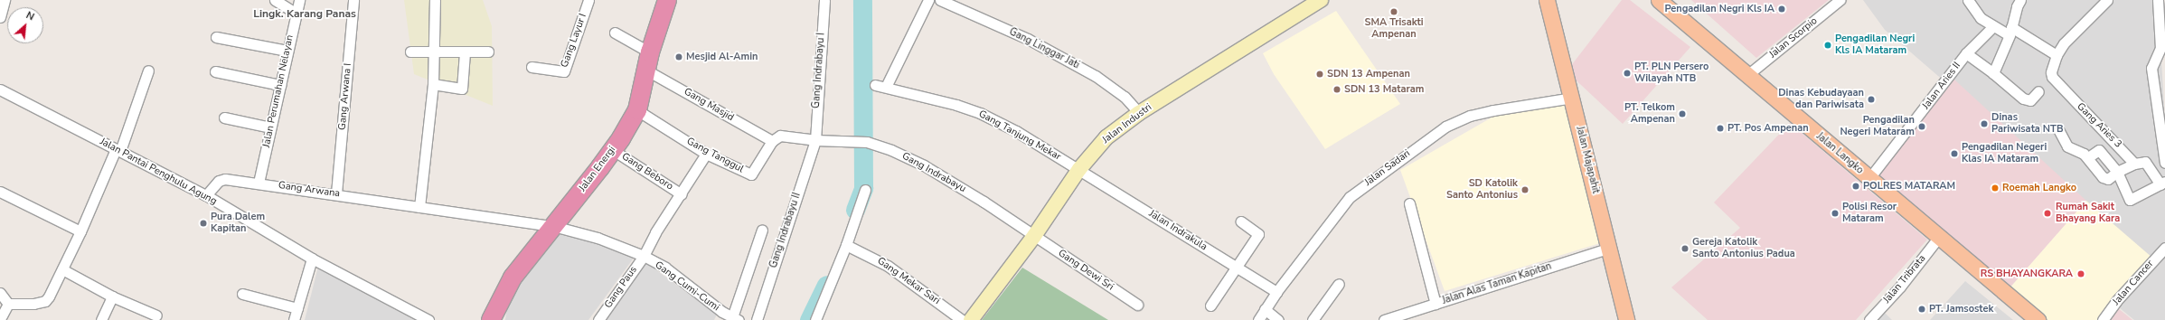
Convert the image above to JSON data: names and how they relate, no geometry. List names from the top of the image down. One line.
{"streets":{"highway":["Jalan Energi"],"main road":["Jalan Langko","Jalan Majapahit"],"street":["Jalan Scorpio","Gang Layur I","Gang Linggar Jati","Gang Indrabayu I","Jalan Aries II","Jalan Perumahan Nelayan","Gang Arwana I","Gang Masjid","Jalan Industri","Gang Aries 3","Gang Tanjung Mekar","Gang Tanggul","Jalan Sadari","Jalan Pantai Penghulu Agung","Gang Beboro","Gang Indrabayu","Gang Arwana","Gang Indrabayu II","Jalan Indrakula","Gang Dewi Sri","Jalan Tribrata","Gang Mekar Sari","Jalan Cancer","Jalan Alas Taman Kapitan","Gang Cumi-Cumi","Gang Paus"]},"crossings":[["Jalan Scorpio","Jalan Langko"],["Gang Linggar Jati","Jalan Industri"],["Gang Indrabayu I","Gang Indrabayu"],["Gang Indrabayu I","Gang Indrabayu II"],["Jalan Aries II","Jalan Langko"],["Jalan Perumahan Nelayan","Gang Arwana"],["Gang Arwana I","Gang Arwana"],["Gang Masjid","Gang Tanggul"],["Gang Masjid","Jalan Energi"],["Gang Masjid","Gang Indrabayu"],["Jalan Industri","Gang Tanjung Mekar"],["Jalan Industri","Gang Indrabayu"],["Jalan Industri","Jalan Indrakula"],["Jalan Industri","Gang Dewi Sri"],["Gang Tanjung Mekar","Jalan Indrakula"],["Jalan Langko","Jalan Tribrata"],["Gang Tanggul","Jalan Energi"],["Gang Tanggul","Gang Indrabayu"],["Gang Tanggul","Gang Paus"],["Jalan Majapahit","Jalan Sadari"],["Jalan Majapahit","Jalan Alas Taman Kapitan"],["Jalan Sadari","Jalan Indrakula"],["Jalan Energi","Gang Beboro"],["Jalan Energi","Gang Arwana"],["Jalan Energi","Gang Cumi-Cumi"],["Jalan Pantai Penghulu Agung","Gang Arwana"],["Gang Beboro","Gang Paus"],["Gang Indrabayu","Gang Indrabayu II"],["Gang Indrabayu","Gang Dewi Sri"],["Gang Arwana","Gang Cumi-Cumi"],["Gang Cumi-Cumi","Gang Paus"]],"districts":["Lingk. Karang Panas"],"places":["Pengadilan Negri Kls IA","SMA Trisakti Ampenan","Pengadilan Negri Kls IA Mataram","Mesjid Al-Amin","PT. PLN Persero Wilayah NTB","SDN 13 Ampenan","SDN 13 Mataram","Dinas Kebudayaan dan Pariwisata","PT. Telkom Ampenan","Dinas Pariwisata NTB","Pengadilan Negeri Mataram","PT. Pos Ampenan","Pengadilan Negeri Klas IA Mataram","POLRES MATARAM","Roemah Langko","SD Katolik Santo Antonius","Polisi Resor Mataram","Rumah Sakit Bhayang Kara","Pura Dalem Kapitan","Gereja Katolik Santo Antonius Padua","RS BHAYANGKARA","PT. Jamsostek"],"north":"top right"}
